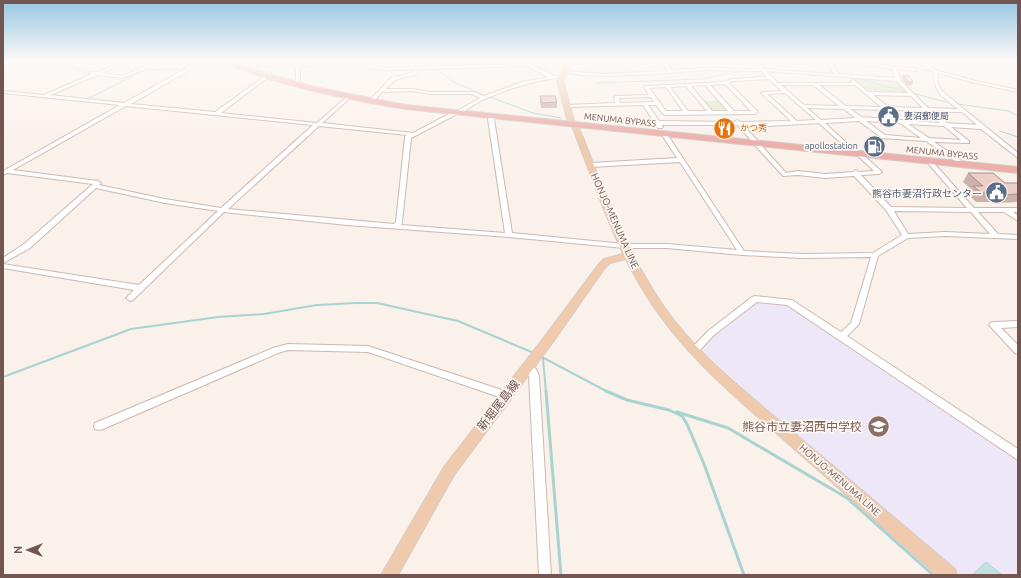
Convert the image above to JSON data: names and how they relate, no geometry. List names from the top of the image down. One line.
{"streets":{"highway":["MENUMA BYPASS"],"main road":["HONJO-MENUMA LINE","新堀尾島線"]},"crossings":[["MENUMA BYPASS","HONJO-MENUMA LINE"],["HONJO-MENUMA LINE","新堀尾島線"]],"places":{"public building":["妻沼郵便局","熊谷市妻沼行政センター"],"restaurant":["かつ秀"],"fuel station":["apollostation"],"school or university":["熊谷市立妻沼西中学校"]},"north":"left"}
